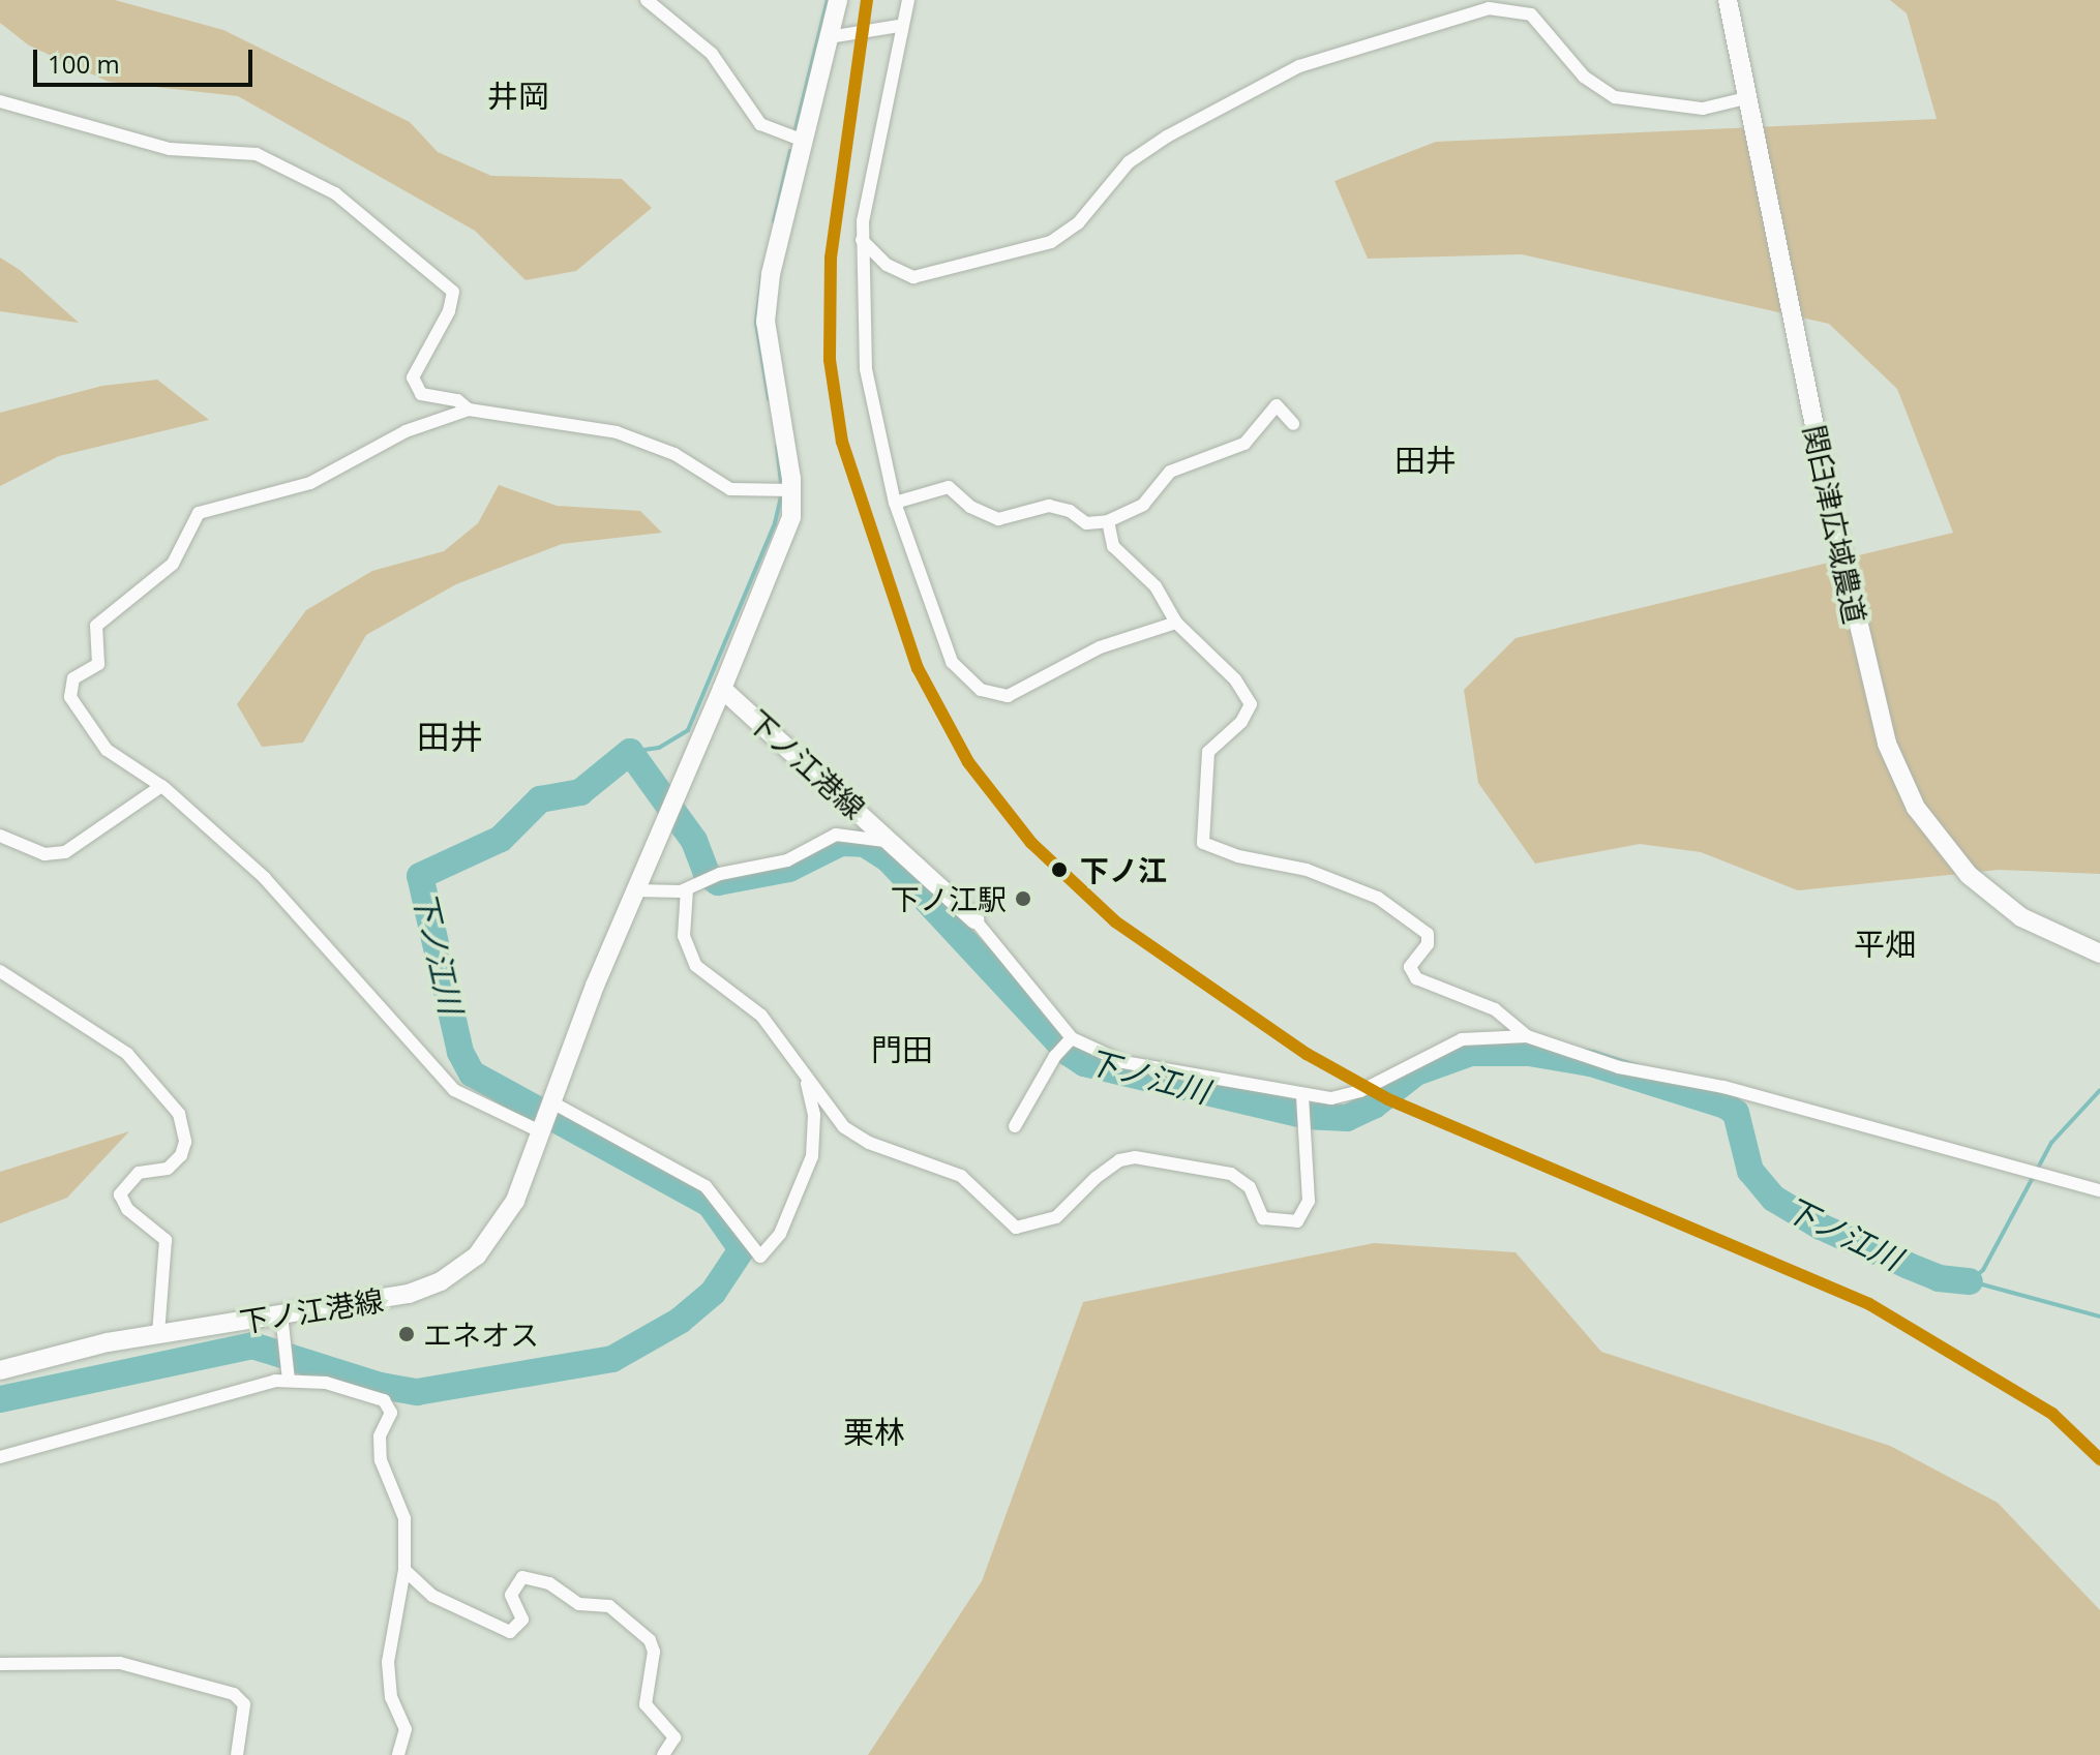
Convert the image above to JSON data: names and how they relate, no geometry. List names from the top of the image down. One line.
{"streets":{"street":["関臼津広域農道","下ノ江港線"]},"districts":["井岡","田井","田井","平畑","門田","栗林"],"water":["下ノ江川"],"places":["下ノ江","下ノ江駅","エネオス"],"scale_bar":"100 m"}
